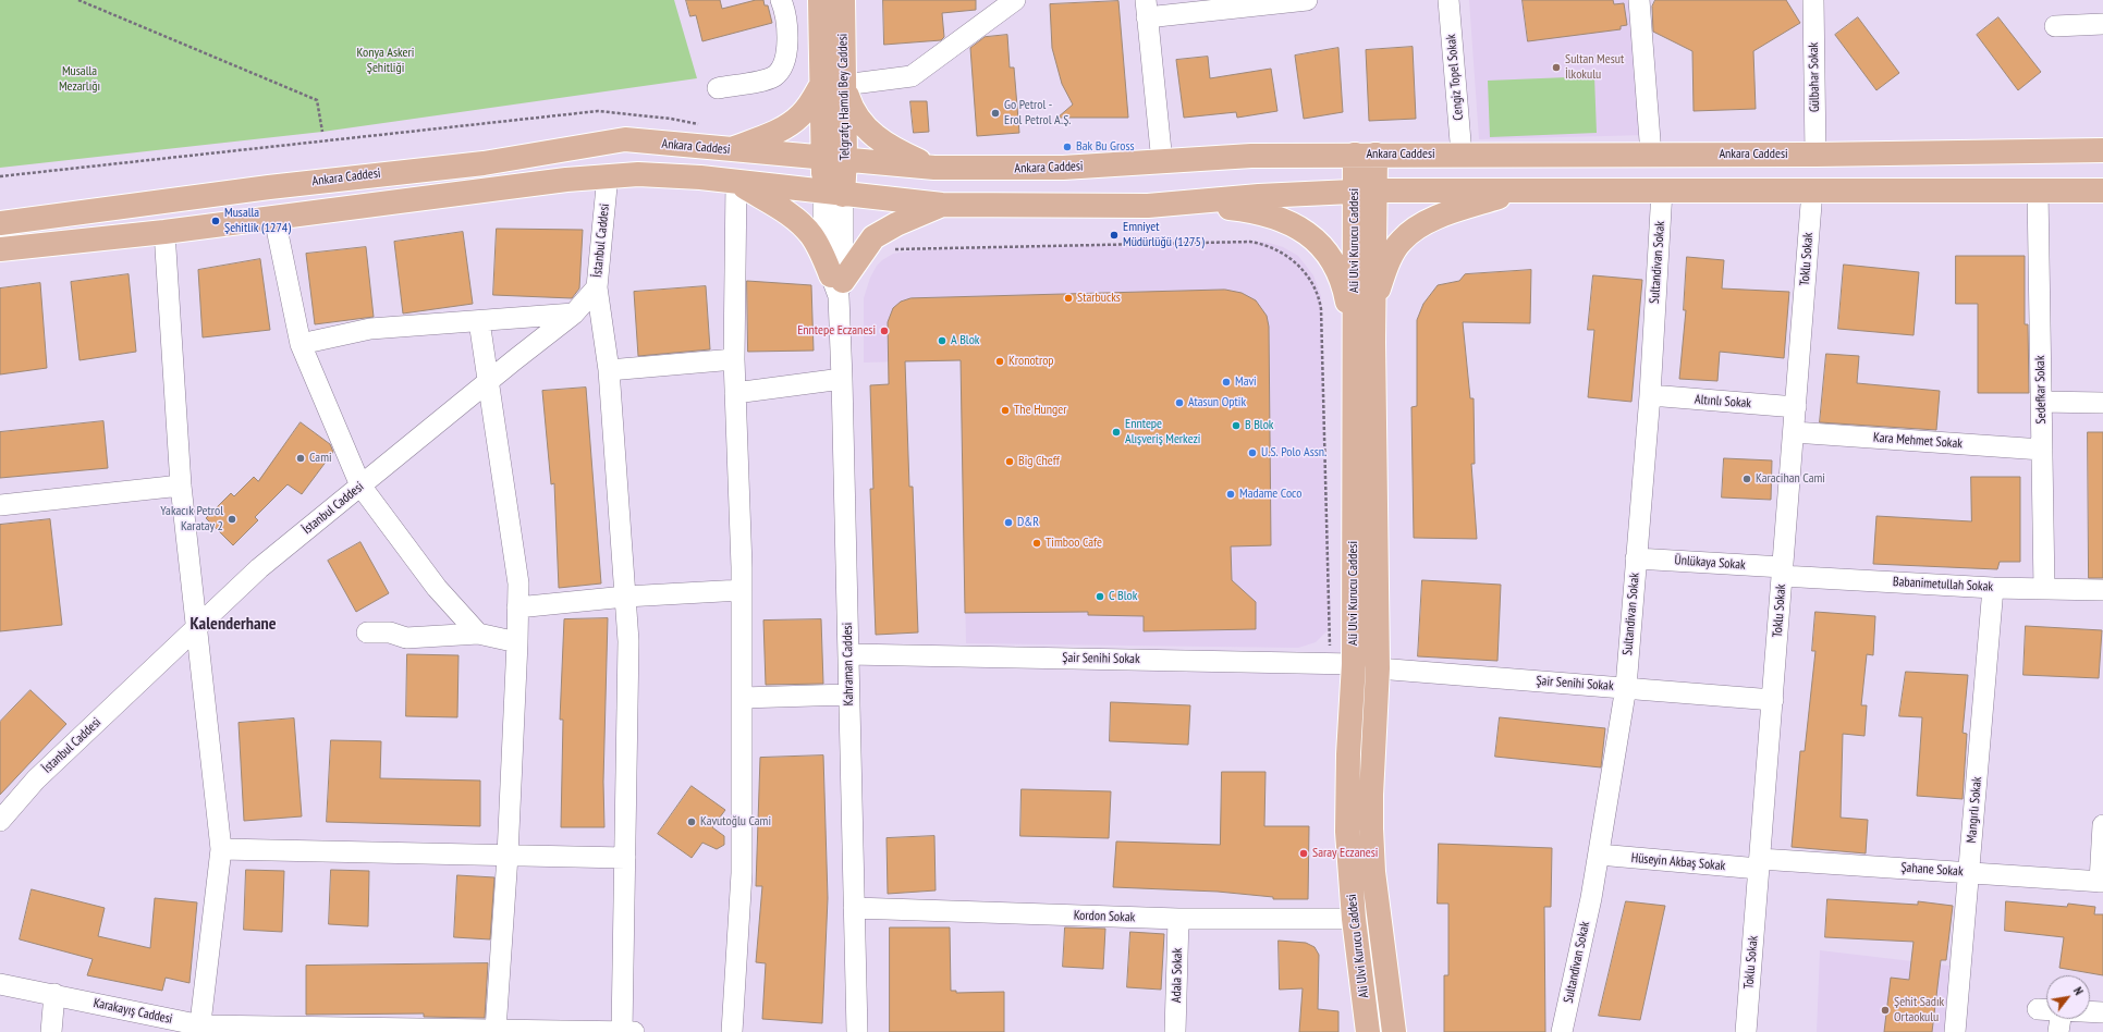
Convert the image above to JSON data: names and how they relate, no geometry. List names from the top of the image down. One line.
{"streets":{"main road":["Telgrafçı Hamdi Bey Caddesi","Ankara Caddesi","Ali Ulvi Kurucu Caddesi"],"street":["Cengiz Topel Sokak","Gülbahar Sokak","İstanbul Caddesi","Toklu Sokak","Sultandivan Sokak","Sedefkar Sokak","Altınlı Sokak","Kara Mehmet Sokak","Ünlükaya Sokak","Babanimetullah Sokak","Şair Senihi Sokak","Kahraman Caddesi","Mangırlı Sokak","Hüseyin Akbaş Sokak","Şahane Sokak","Kordon Sokak","Adala Sokak","Karakayış Caddesi"]},"crossings":[["Cengiz Topel Sokak","Ankara Caddesi"],["Gülbahar Sokak","Ankara Caddesi"],["Telgrafçı Hamdi Bey Caddesi","Ankara Caddesi"],["Telgrafçı Hamdi Bey Caddesi","Kahraman Caddesi"],["Ankara Caddesi","Ali Ulvi Kurucu Caddesi"],["Ali Ulvi Kurucu Caddesi","Şair Senihi Sokak"],["Ali Ulvi Kurucu Caddesi","Kordon Sokak"],["Toklu Sokak","Altınlı Sokak"],["Toklu Sokak","Kara Mehmet Sokak"],["Toklu Sokak","Ünlükaya Sokak"],["Toklu Sokak","Babanimetullah Sokak"],["Toklu Sokak","Şair Senihi Sokak"],["Toklu Sokak","Hüseyin Akbaş Sokak"],["Toklu Sokak","Şahane Sokak"],["Sultandivan Sokak","Altınlı Sokak"],["Sultandivan Sokak","Ünlükaya Sokak"],["Sultandivan Sokak","Şair Senihi Sokak"],["Sultandivan Sokak","Hüseyin Akbaş Sokak"],["Sedefkar Sokak","Kara Mehmet Sokak"],["Sedefkar Sokak","Babanimetullah Sokak"],["Ünlükaya Sokak","Babanimetullah Sokak"],["Babanimetullah Sokak","Mangırlı Sokak"],["Şair Senihi Sokak","Kahraman Caddesi"],["Kahraman Caddesi","Kordon Sokak"],["Mangırlı Sokak","Şahane Sokak"],["Hüseyin Akbaş Sokak","Şahane Sokak"],["Kordon Sokak","Adala Sokak"]],"districts":["Kalenderhane"],"parks":["Konya Askeri Şehitliği","Musalla Mezarlığı"],"places":["Sultan Mesut İlkokulu","Go Petrol - Erol Petrol A.Ş.","Bak Bu Gross","Musalla Şehitlik (1274)","Emniyet Müdürlüğü (1275)","Starbucks","Enntepe Eczanesi","A Blok","Kronotrop","Mavi","Atasun Optik","The Hunger","B Blok","Enntepe Alışveriş Merkezi","U.S. Polo Assn.","Cami","Big Cheff","Karacihan Cami","Madame Coco","Yakacık Petrol Karatay 2","D&R","Timboo Cafe","C Blok","Kavutoğlu Cami","Saray Eczanesi","Şehit Sadık Ortaokulu"],"north":"top right"}
